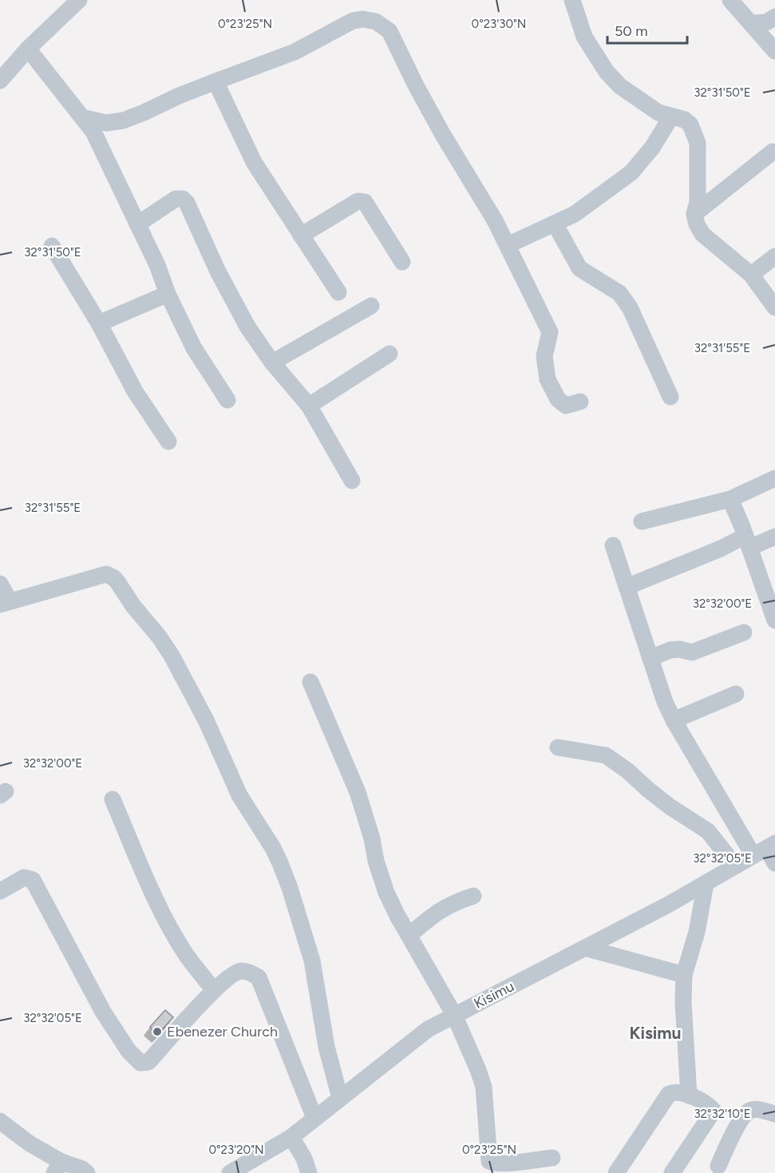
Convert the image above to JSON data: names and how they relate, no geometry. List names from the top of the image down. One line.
{"streets":{"street":["Kisimu"]},"districts":["Kisimu"],"places":["Ebenezer Church"],"scale_bar":"50 m","coordinates":["0°23'25\"N","0°23'30\"N","32°31'50\"E","32°31'55\"E","32°32'00\"E","32°32'05\"E","32°32'10\"E","0°23'20\"N"]}
